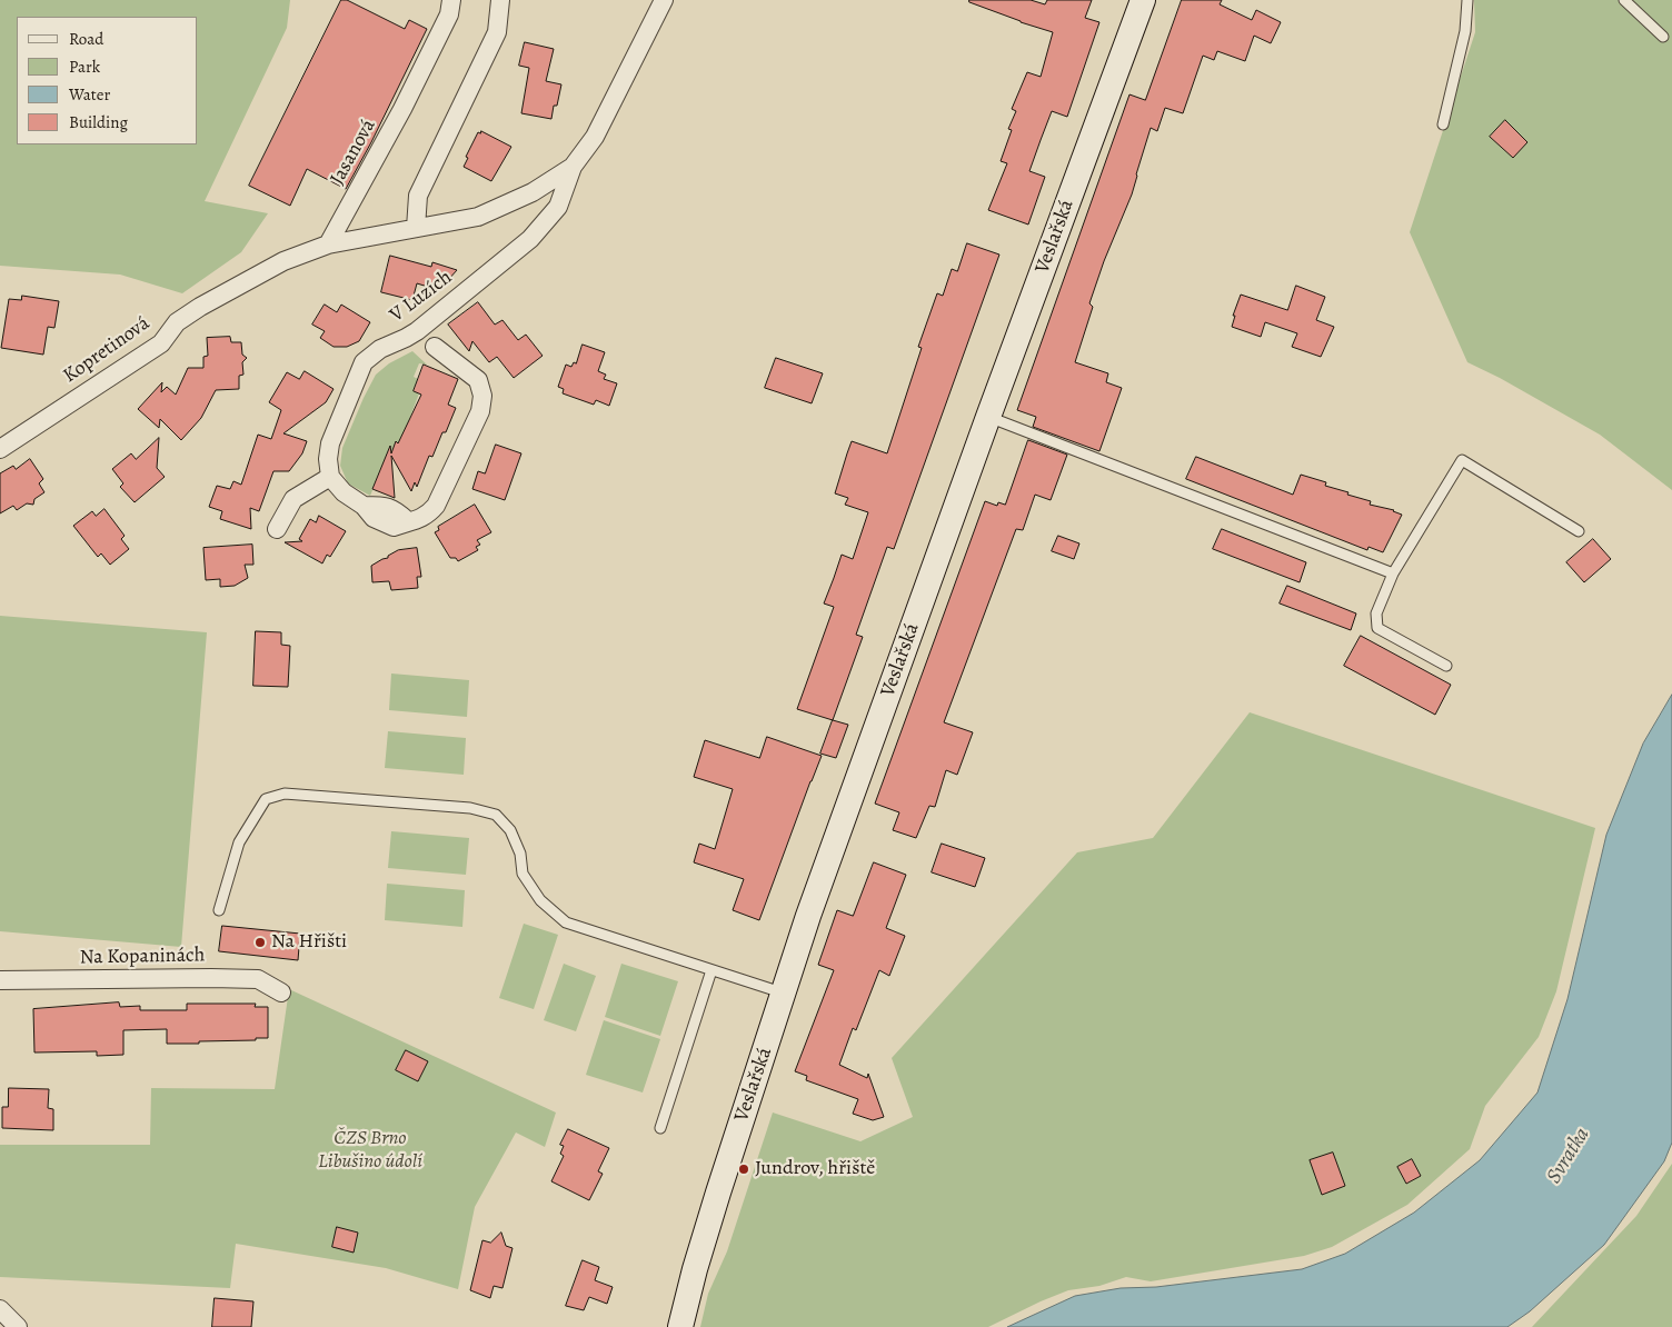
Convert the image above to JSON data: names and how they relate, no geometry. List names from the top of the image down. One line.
{"streets":{"street":["Jasanová","Veslařská","V Luzích","Kopretinová","Na Kopaninách"]},"crossings":[["Jasanová","Kopretinová"]],"water":["Svratka"],"parks":["ČZS Brno Libušino údolí"],"places":["Na Hřišti","Jundrov, hřiště"],"legend":["Road","Park","Water","Building"]}
